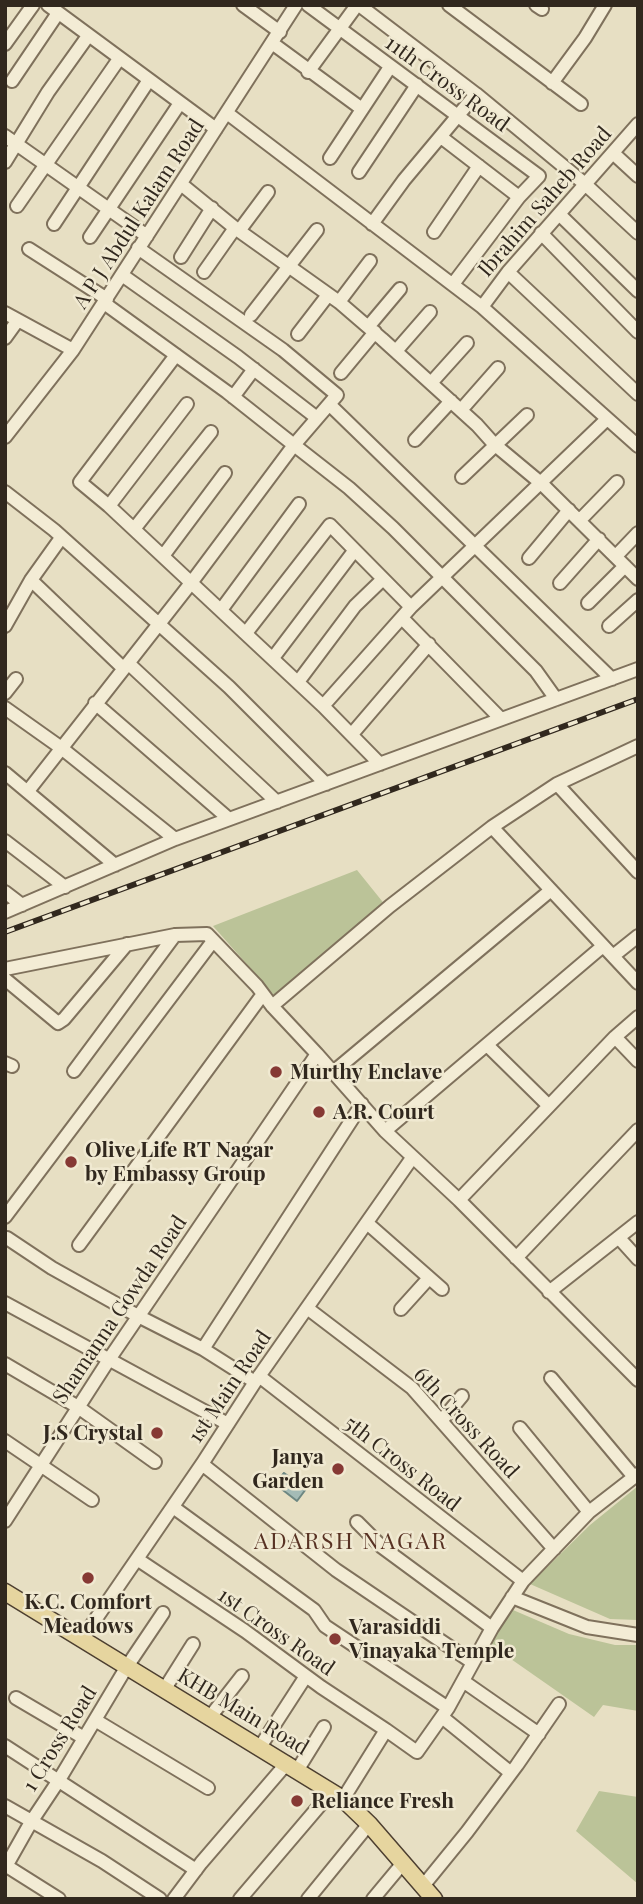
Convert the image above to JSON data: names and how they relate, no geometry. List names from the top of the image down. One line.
{"streets":{"main road":["KHB Main Road"],"street":["11th Cross Road","Ibrahim Saheb Road","A P J Abdul Kalam Road","Shamanna Gowda Road","1st Main Road","6th Cross Road","5th Cross Road","1st Cross Road","1 Cross Road"]},"crossings":[["Shamanna Gowda Road","5th Cross Road"],["1st Main Road","6th Cross Road"],["1st Main Road","5th Cross Road"],["1st Main Road","1st Cross Road"],["1st Main Road","KHB Main Road"],["KHB Main Road","1 Cross Road"]],"districts":["ADARSH NAGAR"],"places":["Murthy Enclave","A.R. Court","Olive Life RT Nagar by Embassy Group","J.S Crystal","Janya Garden","K.C. Comfort Meadows","Varasiddi Vinayaka Temple","Reliance Fresh"]}
